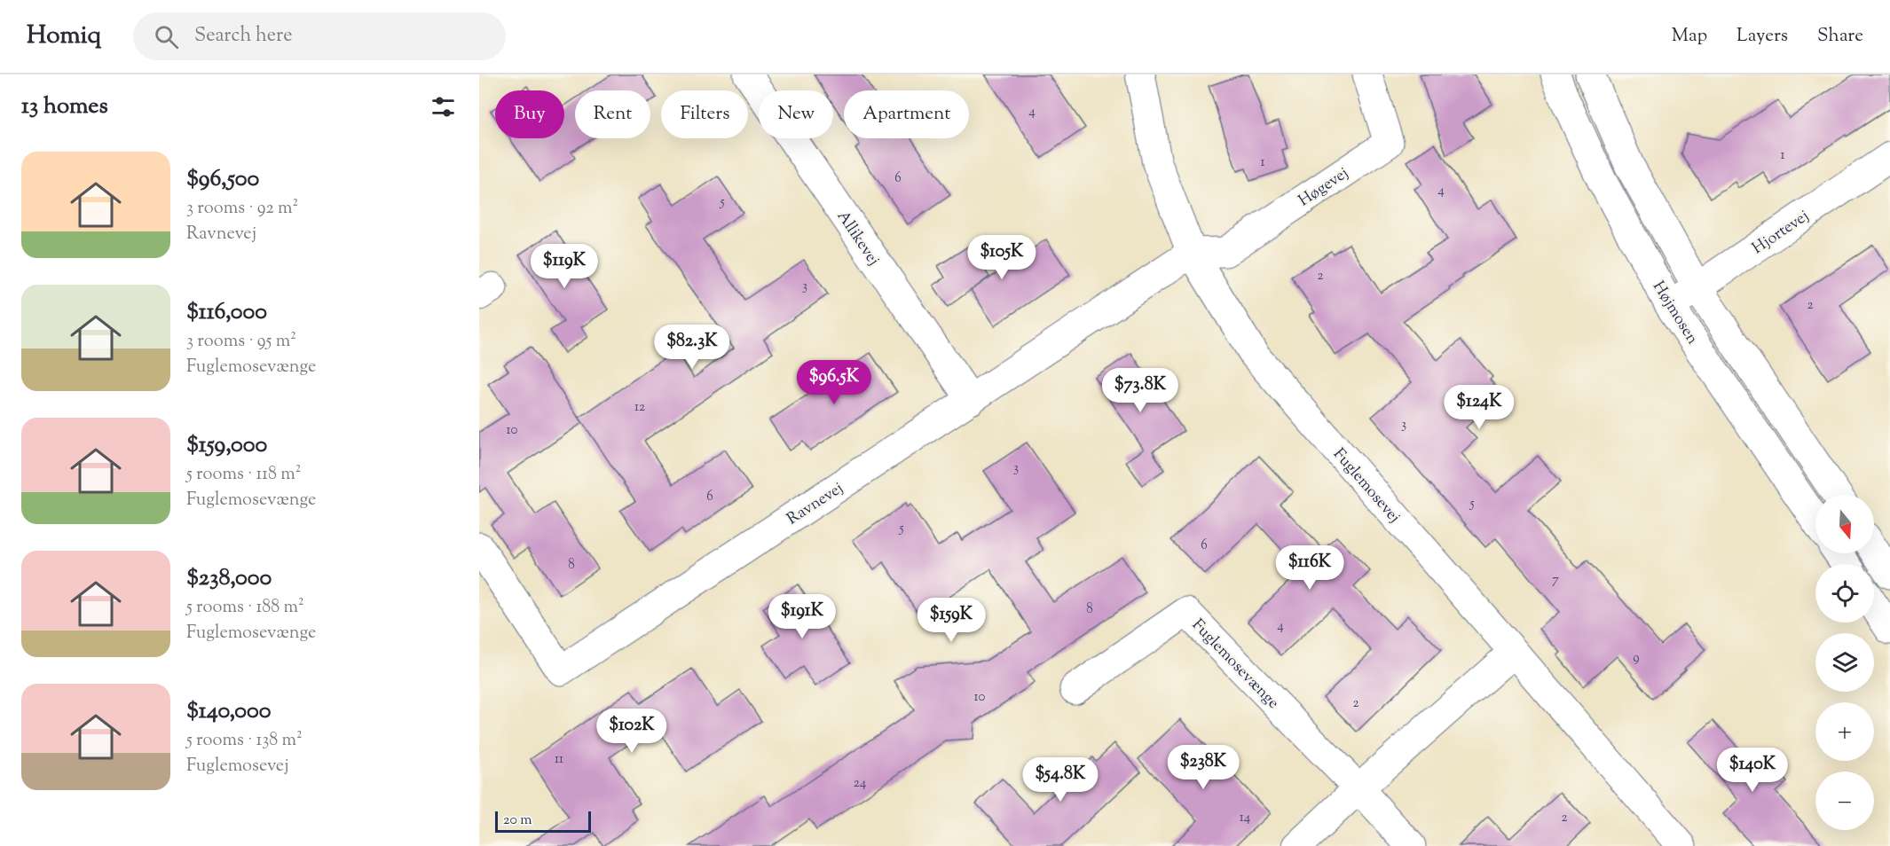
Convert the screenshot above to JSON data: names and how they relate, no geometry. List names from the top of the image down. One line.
{"streets":{"street":["Høgevej","Hjortevej","Allikevej","Højmosen","Fuglemosevej","Ravnevej","Fuglemosevænge"]},"crossings":[["Høgevej","Fuglemosevej"],["Høgevej","Ravnevej"],["Hjortevej","Højmosen"],["Allikevej","Ravnevej"],["Fuglemosevej","Ravnevej"]],"house_numbers":["4","1","1","6","4","5","2","3","2","12","3","10","3","6","5","5","6","8","7","8","4","9","10","2","11","24","14","2"],"scale_bar":"20 m","north":"bottom","page":{"header":"Homiq","search":"Search here","nav":["Map","Layers","Share"],"heading":"13 homes","chip":["Buy","Rent","Filters","New","Apartment"],"list":[{"name":"$96,500","note":"3 rooms · 92 m² · Ravnevej"},{"name":"$116,000","note":"3 rooms · 95 m² · Fuglemosevænge"},{"name":"$159,000","note":"5 rooms · 118 m² · Fuglemosevænge"},{"name":"$238,000","note":"5 rooms · 188 m² · Fuglemosevænge"},{"name":"$140,000","note":"5 rooms · 138 m² · Fuglemosevej"}],"price":["$105K","$119K","$82.3K","$96.5K","$73.8K","$124K","$116K","$191K","$159K","$102K","$238K","$140K","$54.8K"],"map_buttons":["+","−"],"scale":"20 m"}}
